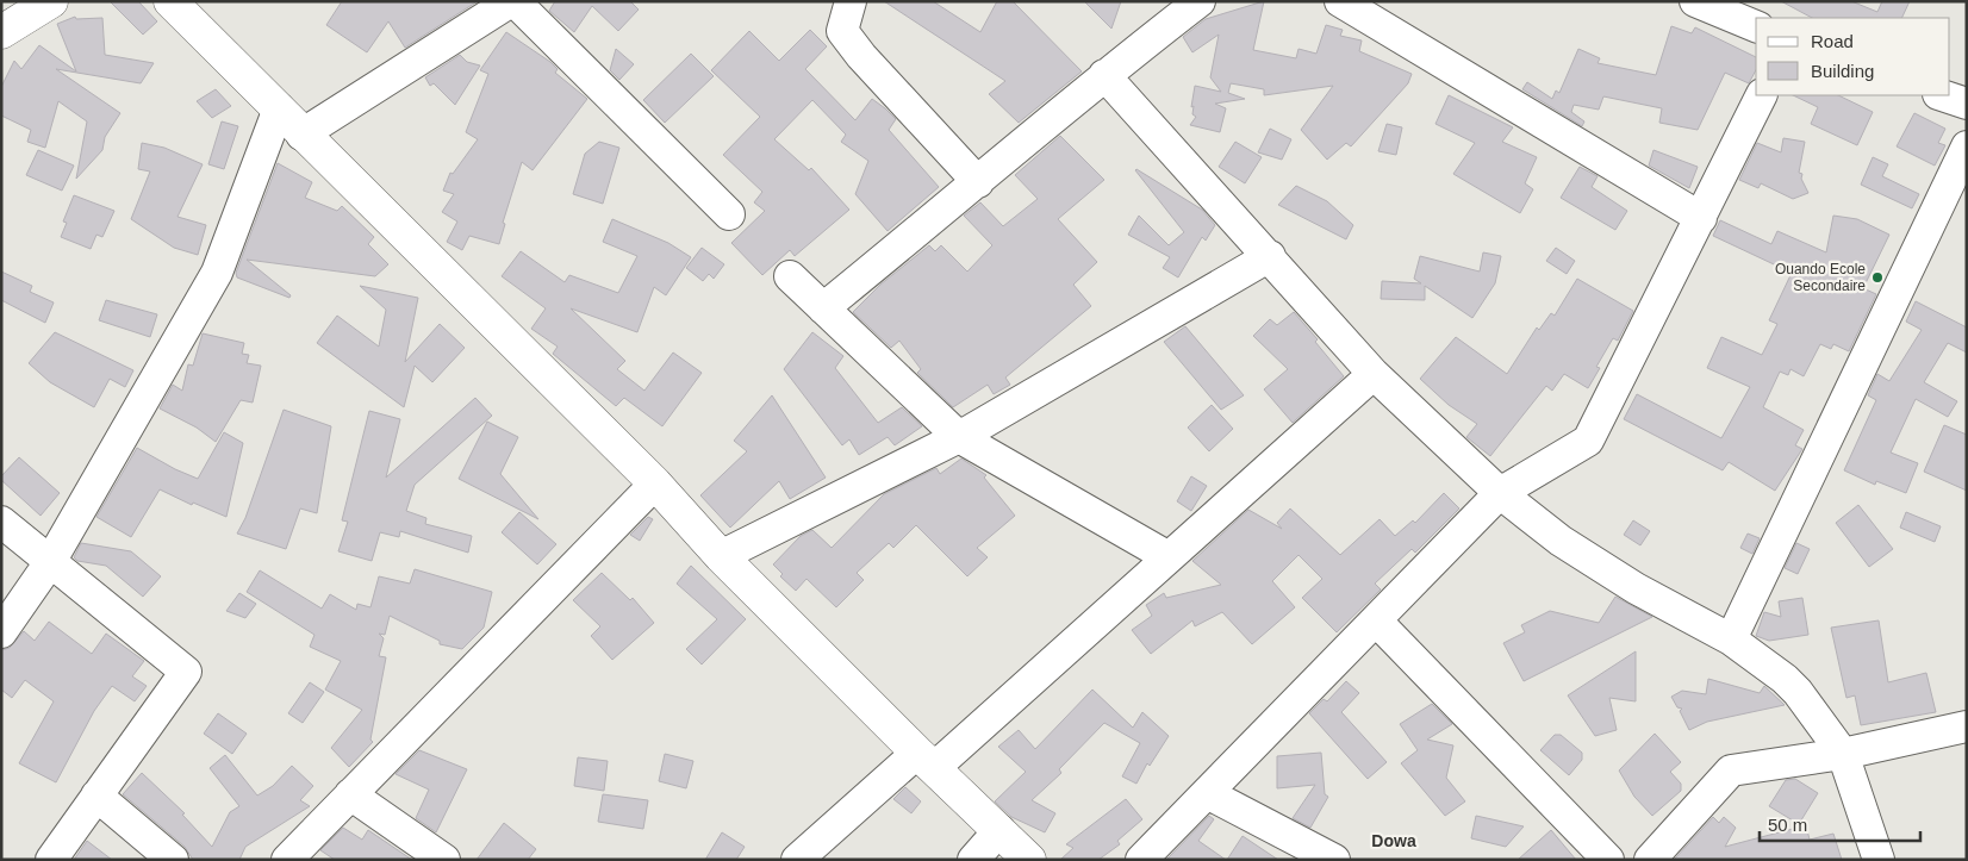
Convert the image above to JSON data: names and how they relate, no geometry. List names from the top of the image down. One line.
{"districts":["Dowa"],"places":["Ouando Ecole Secondaire"],"legend":["Road","Building"],"scale_bar":"50 m"}
